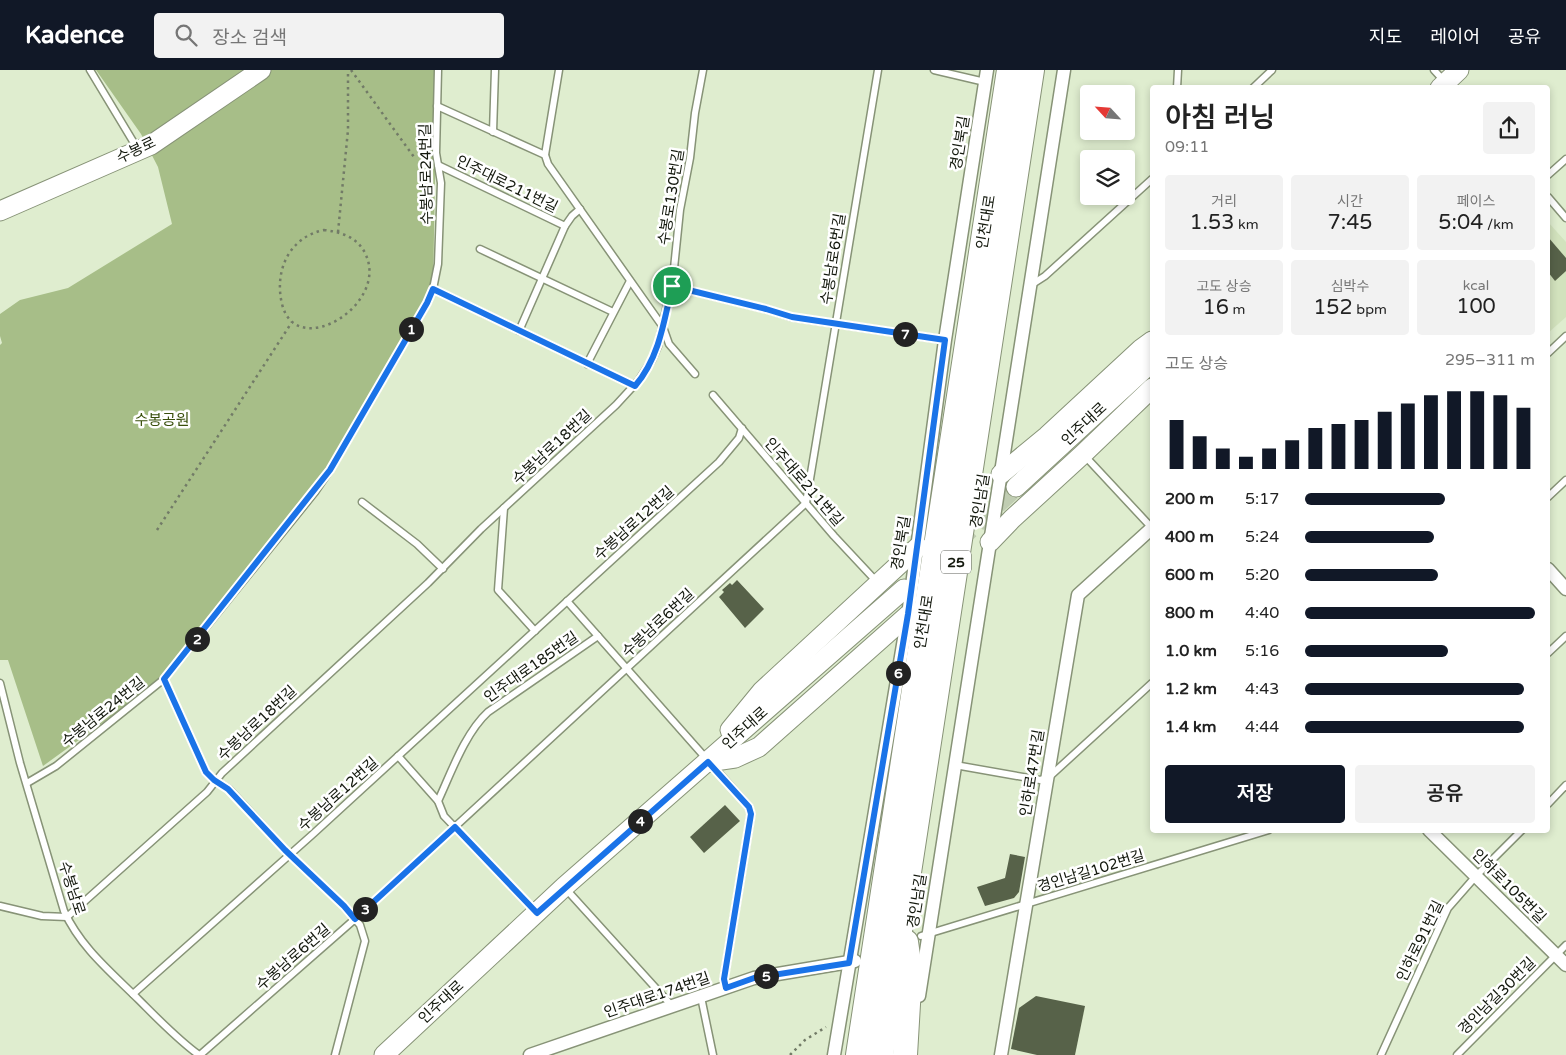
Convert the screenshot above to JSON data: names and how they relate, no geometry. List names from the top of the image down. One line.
{"streets":{"highway":["인천대로","25"],"street":["경인북길","수봉로","인주대로","경인남길","인하로47번길","인하로105번길","인주대로174번길"],"lane":["수봉남로24번길","인주대로211번길","수봉로130번길","수봉남로6번길","수봉남로18번길","수봉남로12번길","인주대로185번길","경인남길102번길","수봉남로","인하로91번길","경인남길30번길"]},"crossings":[["경인북길","인주대로174번길"],["수봉남로24번길","인주대로211번길"],["수봉남로24번길","수봉남로"],["인주대로211번길","수봉로130번길"],["인주대로211번길","수봉남로6번길"],["인주대로211번길","수봉남로18번길"],["인주대로211번길","수봉남로12번길"],["수봉로130번길","수봉남로18번길"],["수봉남로6번길","수봉남로"],["수봉남로18번길","수봉남로"],["경인남길","경인남길102번길"],["수봉남로12번길","수봉남로"],["인하로47번길","경인남길102번길"],["인하로105번길","인하로91번길"],["인하로105번길","경인남길30번길"]],"parks":["수봉공원"],"north":"top left","page":{"header":"Kadence","search":"장소 검색","nav":["지도","레이어","공유"],"heading":["아침 러닝","09:11"],"stats":[["거리","1.53 km"],["시간","7:45"],["페이스","5:04 /km"],["고도 상승","16 m"],["심박수","152 bpm"],["kcal","100"]],"pins":["1","7","2","6","4","3","5"],"chart":["고도 상승","295–311 m"],"list":[{"name":"200 m","note":"5:17"},{"name":"400 m","note":"5:24"},{"name":"600 m","note":"5:20"},{"name":"800 m","note":"4:40"},{"name":"1.0 km","note":"5:16"},{"name":"1.2 km","note":"4:43"},{"name":"1.4 km","note":"4:44"}],"buttons":["저장","공유"]}}
